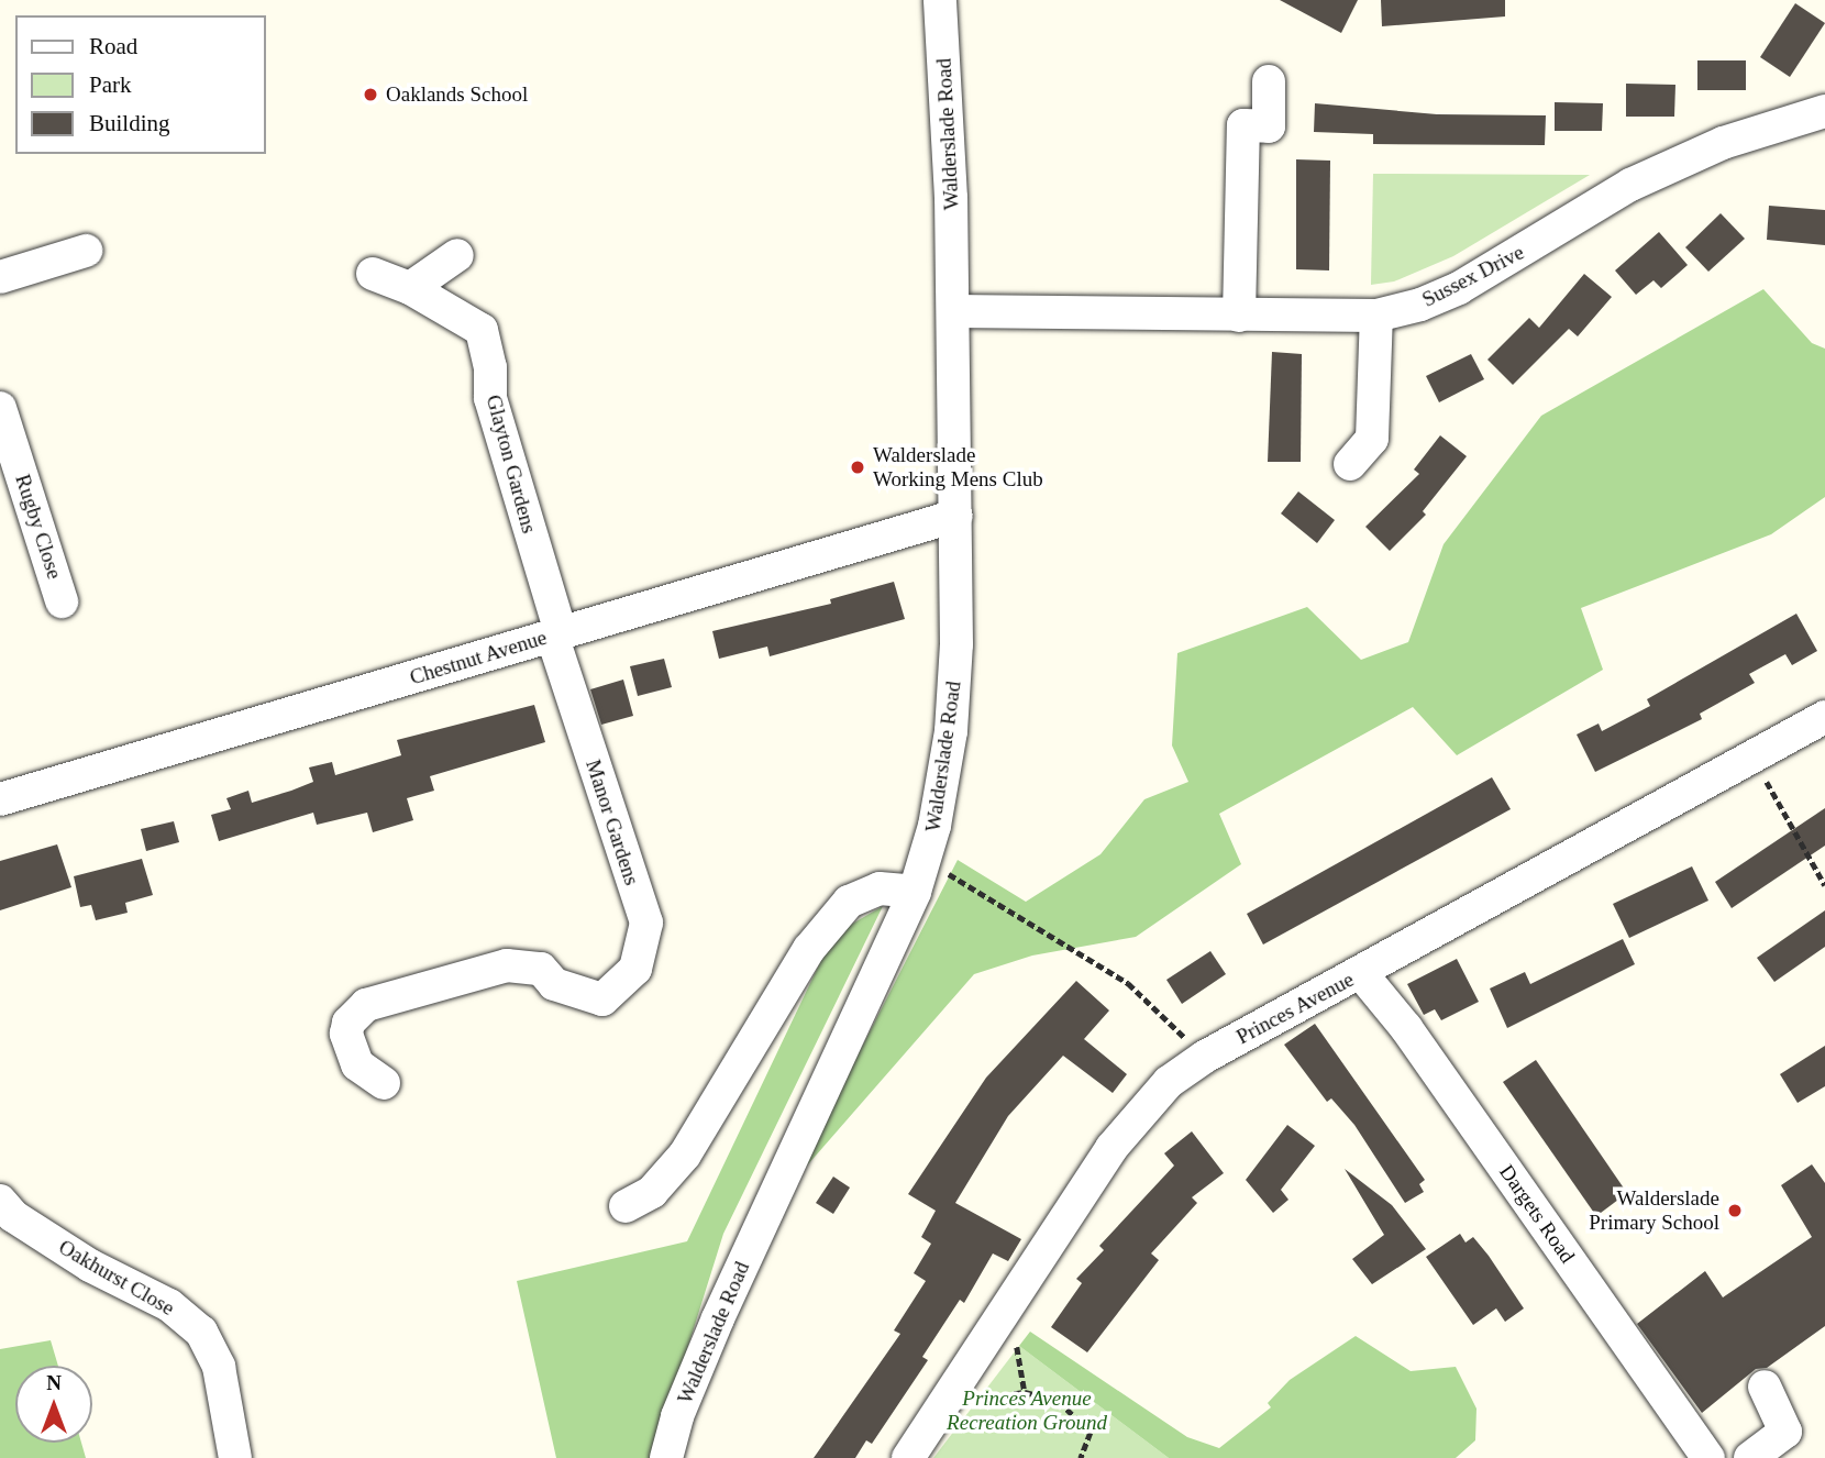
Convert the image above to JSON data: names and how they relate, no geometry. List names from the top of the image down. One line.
{"streets":{"street":["Walderslade Road","Sussex Drive","Glayton Gardens","Rugby Close","Chestnut Avenue","Manor Gardens","Princes Avenue","Dargets Road","Oakhurst Close"]},"crossings":[["Walderslade Road","Sussex Drive"],["Walderslade Road","Chestnut Avenue"],["Glayton Gardens","Chestnut Avenue"],["Glayton Gardens","Manor Gardens"],["Chestnut Avenue","Manor Gardens"],["Princes Avenue","Dargets Road"]],"parks":["Princes Avenue Recreation Ground"],"places":["Oaklands School","Walderslade Working Mens Club","Walderslade Primary School"],"legend":["Road","Park","Building"],"north":"top"}
